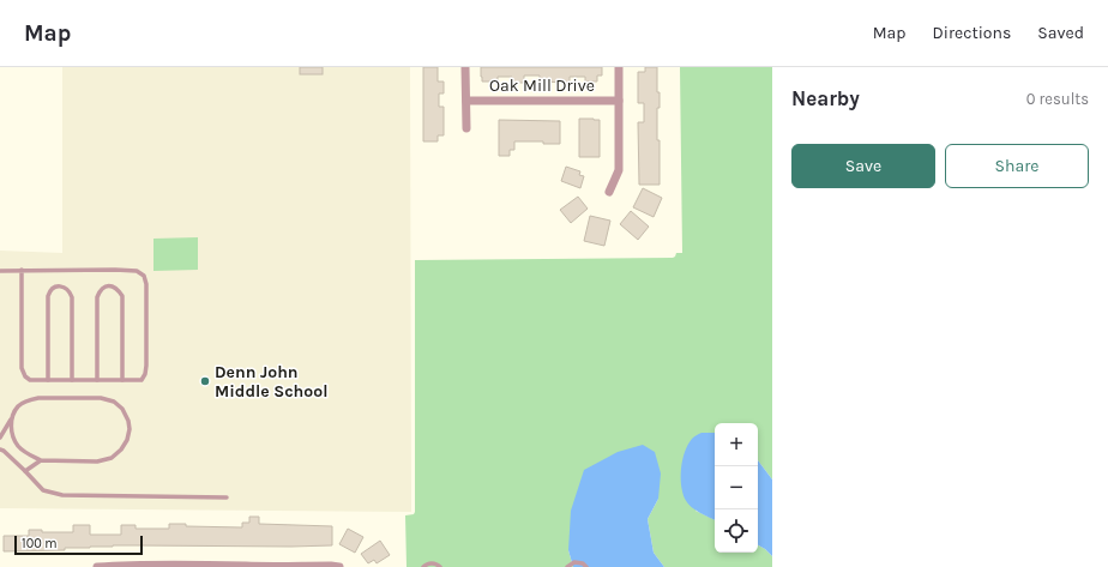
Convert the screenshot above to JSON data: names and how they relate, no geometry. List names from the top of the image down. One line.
{"streets":{"street":["Oak Mill Drive"]},"places":["Denn John Middle School"],"scale_bar":"100 m","page":{"header":"Map","nav":["Map","Directions","Saved"],"heading":["Nearby","0 results"],"buttons":["Save","Share"],"map_buttons":["+","−"],"scale":"100 m"}}
